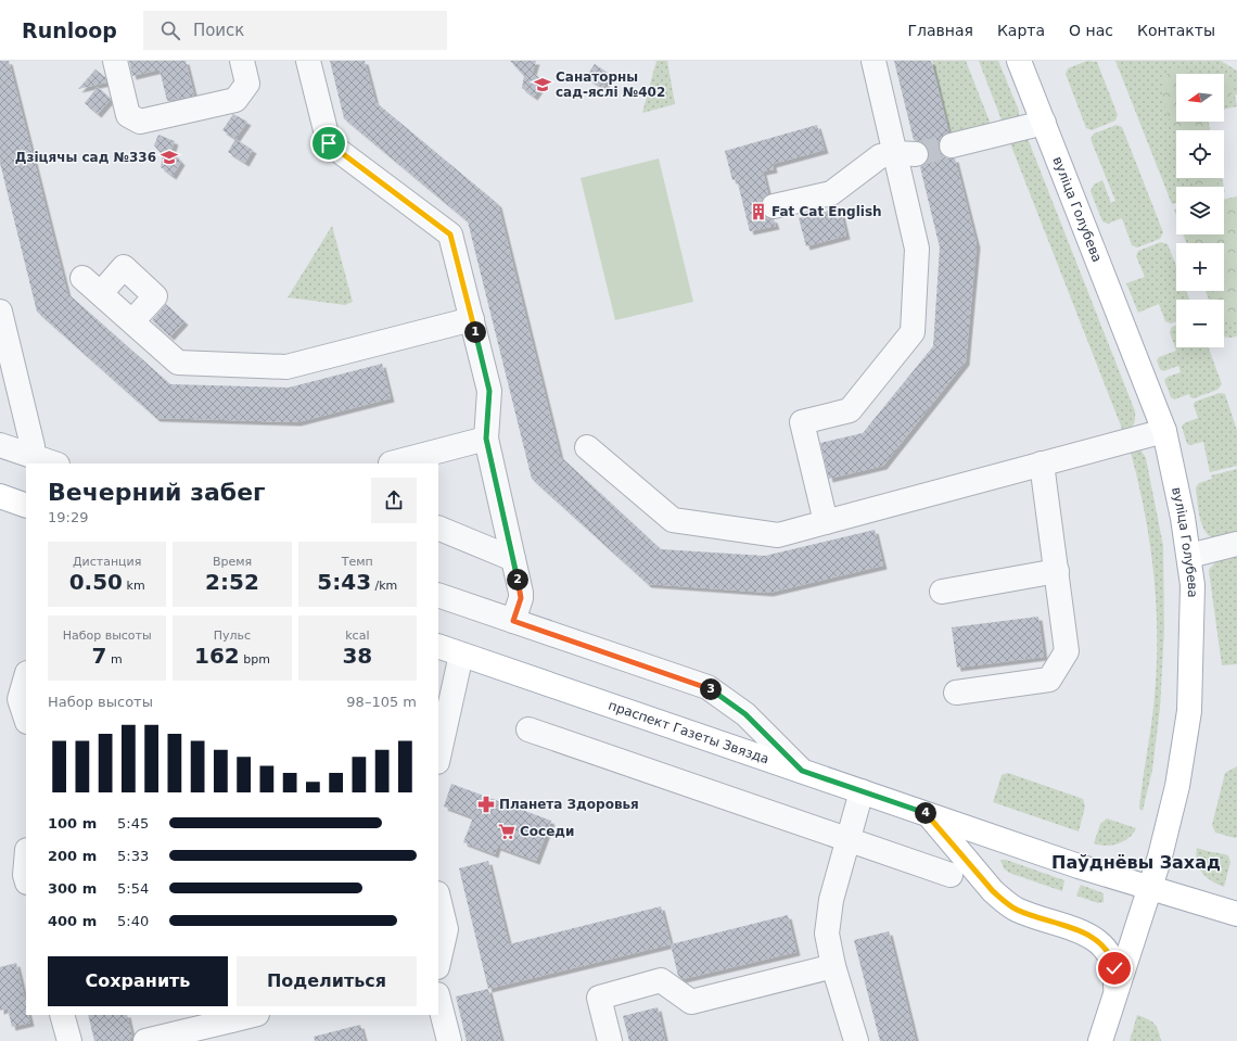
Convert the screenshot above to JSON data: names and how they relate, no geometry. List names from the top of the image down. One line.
{"streets":{"main road":["вуліца Голубева","праспект Газеты Звязда"]},"crossings":[["вуліца Голубева","праспект Газеты Звязда"]],"districts":["Паўднёвы Захад"],"places":{"school or university":["Санаторны сад-яслі №402","Дзіцячы сад №336"],"building":["Fat Cat English"],"pharmacy":["Планета Здоровья"],"supermarket":["Соседи"]},"north":"left","page":{"header":"Runloop","search":"Поиск","nav":["Главная","Карта","О нас","Контакты"],"map_buttons":["+","−"],"pins":["1","2","3","4"],"heading":["Вечерний забег","19:29"],"stats":[["Дистанция","0.50 km"],["Время","2:52"],["Темп","5:43 /km"],["Набор высоты","7 m"],["Пульс","162 bpm"],["kcal","38"]],"chart":["Набор высоты","98–105 m"],"list":[{"name":"100 m","note":"5:45"},{"name":"200 m","note":"5:33"},{"name":"300 m","note":"5:54"},{"name":"400 m","note":"5:40"}],"buttons":["Сохранить","Поделиться"]}}
